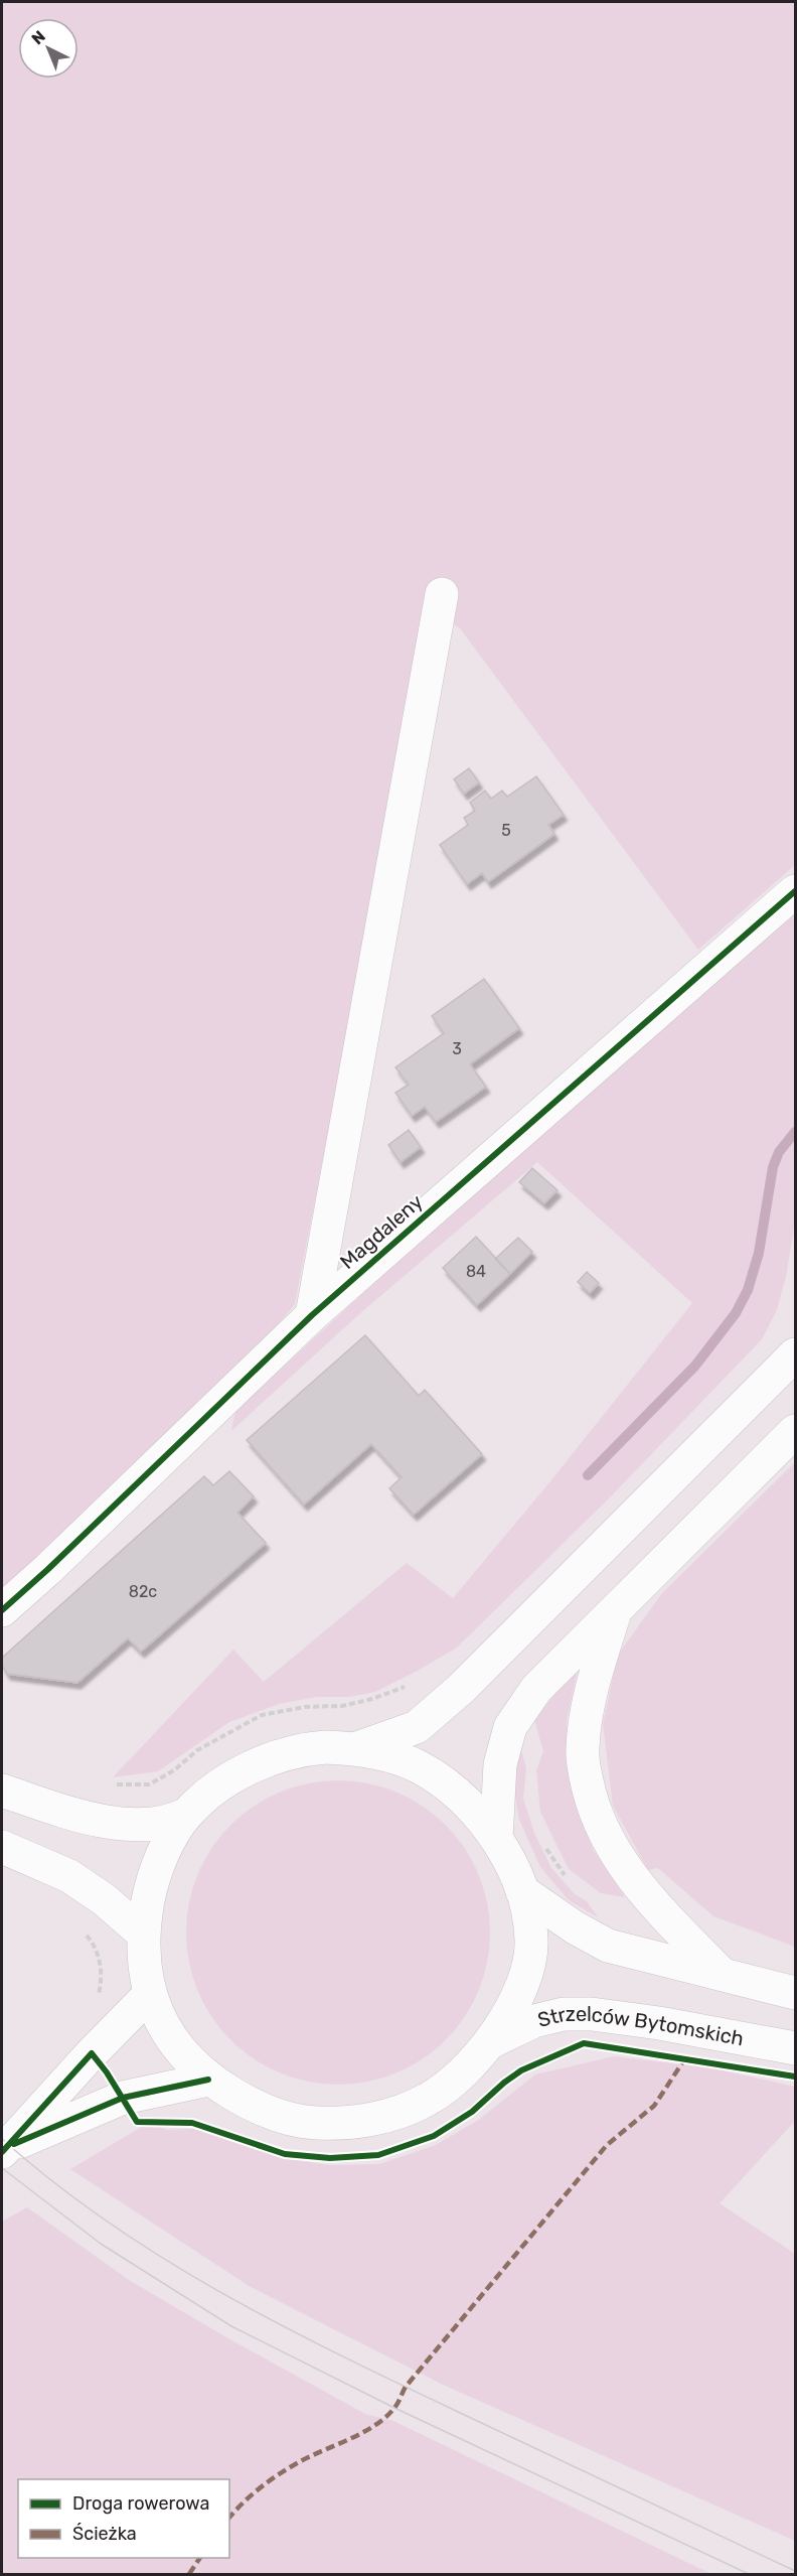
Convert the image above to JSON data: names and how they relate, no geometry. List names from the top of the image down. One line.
{"streets":{"main road":["Magdaleny","Strzelców Bytomskich"]},"house_numbers":["5","3","84","82c"],"legend":["Droga rowerowa","Ścieżka"],"north":"top left"}
